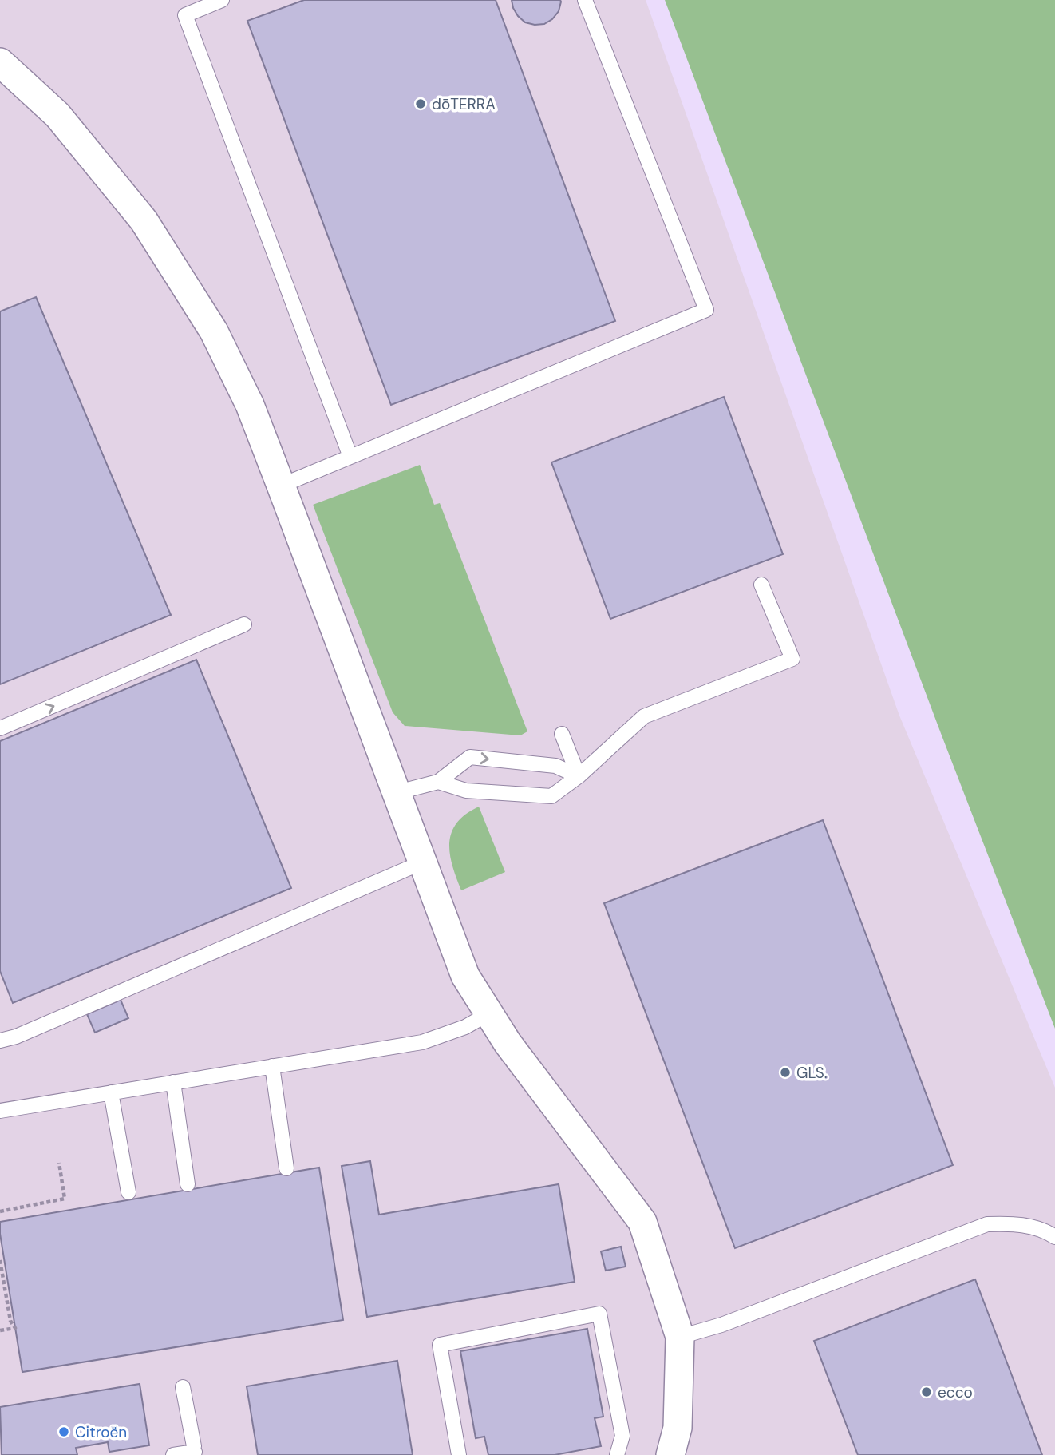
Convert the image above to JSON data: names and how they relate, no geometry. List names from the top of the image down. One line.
{"places":["dōTERRA","GLS.","ecco","Citroën"]}
